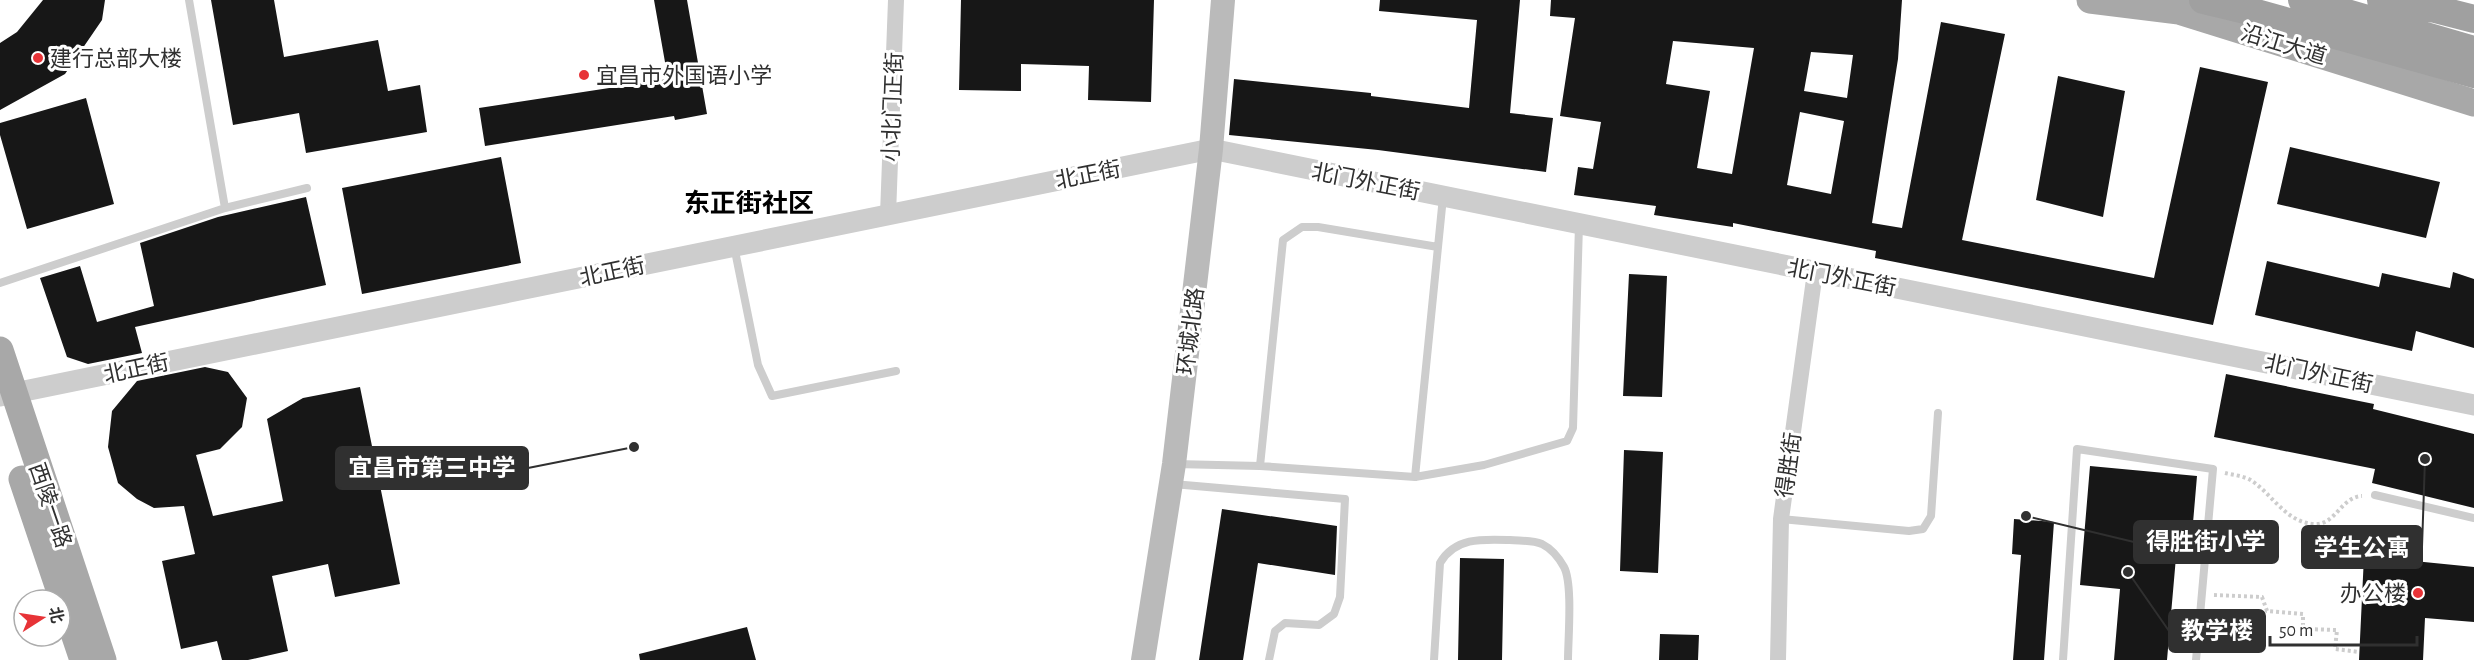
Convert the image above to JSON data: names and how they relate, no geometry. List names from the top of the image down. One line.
{"streets":{"main road":["沿江大道","环城北路","西陵一路"],"street":["小北门正街","北正街","北门外正街","得胜街"]},"crossings":[["小北门正街","北正街"],["北正街","北门外正街"],["北正街","环城北路"],["北正街","西陵一路"],["北门外正街","环城北路"],["北门外正街","得胜街"]],"districts":["东正街社区"],"places":["建行总部大楼","宜昌市外国语小学","宜昌市第三中学","学生公寓","得胜街小学","教学楼","办公楼"],"scale_bar":"50 m","north":"right"}
